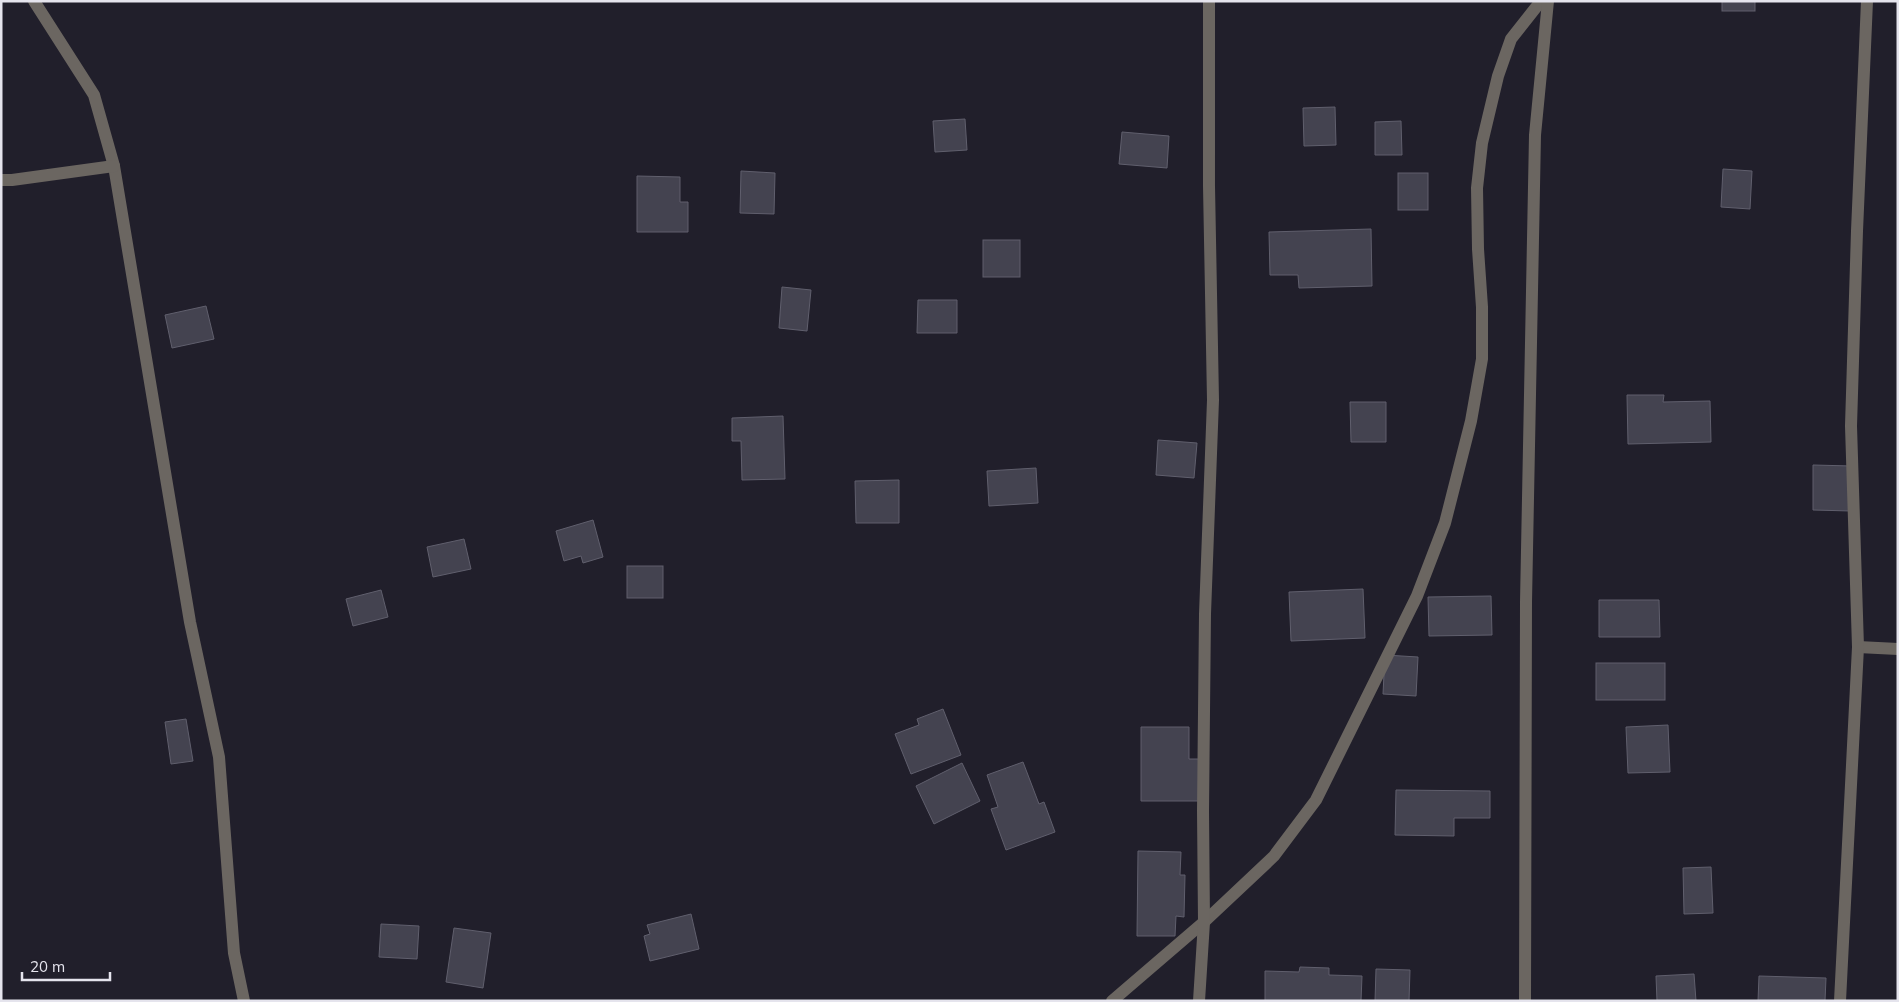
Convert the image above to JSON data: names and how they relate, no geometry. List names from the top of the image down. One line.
{"scale_bar":"20 m"}
